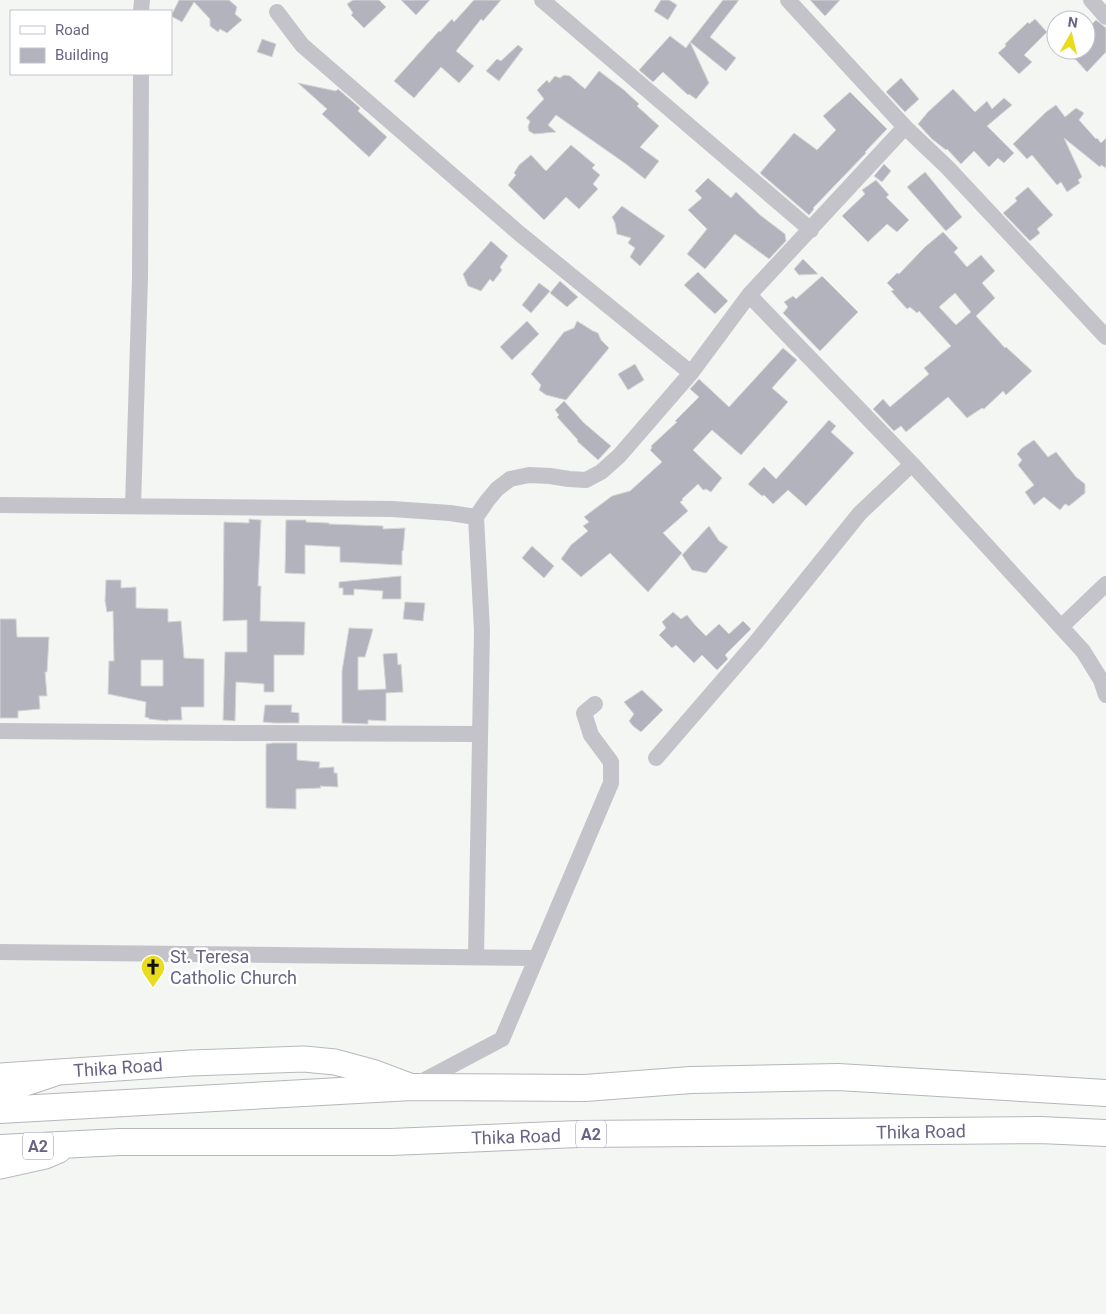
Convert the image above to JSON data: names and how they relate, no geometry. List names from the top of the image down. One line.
{"streets":{"highway":["Thika Road","A2"]},"places":{"church":["St. Teresa Catholic Church"]},"legend":["Road","Building"],"north":"top"}
